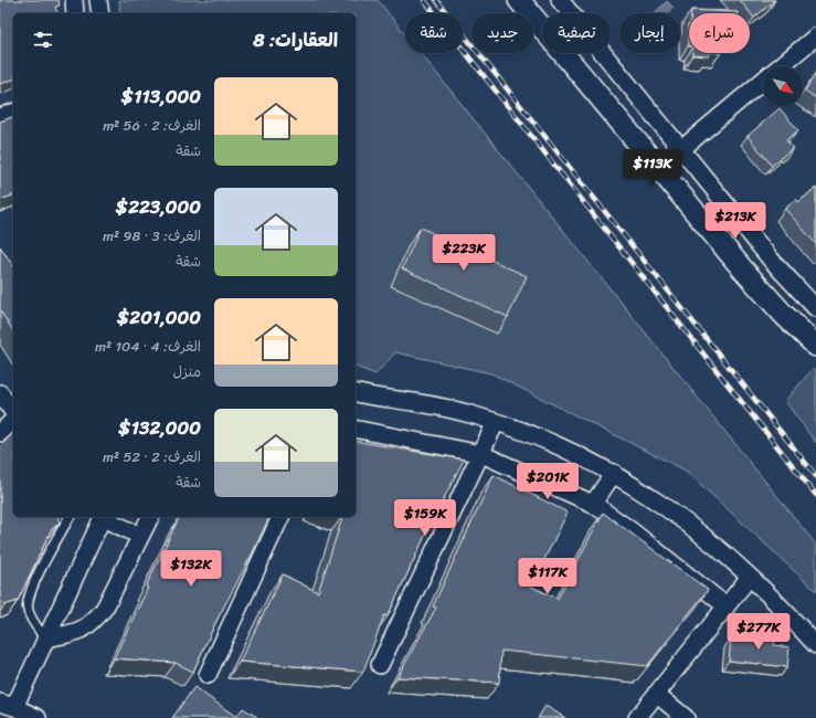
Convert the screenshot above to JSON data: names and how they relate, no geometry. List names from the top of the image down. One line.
{"north":"bottom right","page":{"chip":["شراء","إيجار","تصفية","جديد","شقة"],"heading":"العقارات: 8","list":[{"name":"$113,000","note":"الغرف: 2 · 56 m² · شقة"},{"name":"$223,000","note":"الغرف: 3 · 98 m² · شقة"},{"name":"$201,000","note":"الغرف: 4 · 104 m² · منزل"},{"name":"$132,000","note":"الغرف: 2 · 52 m² · شقة"}],"price":["$113K","$213K","$223K","$201K","$159K","$132K","$117K","$277K"]}}
